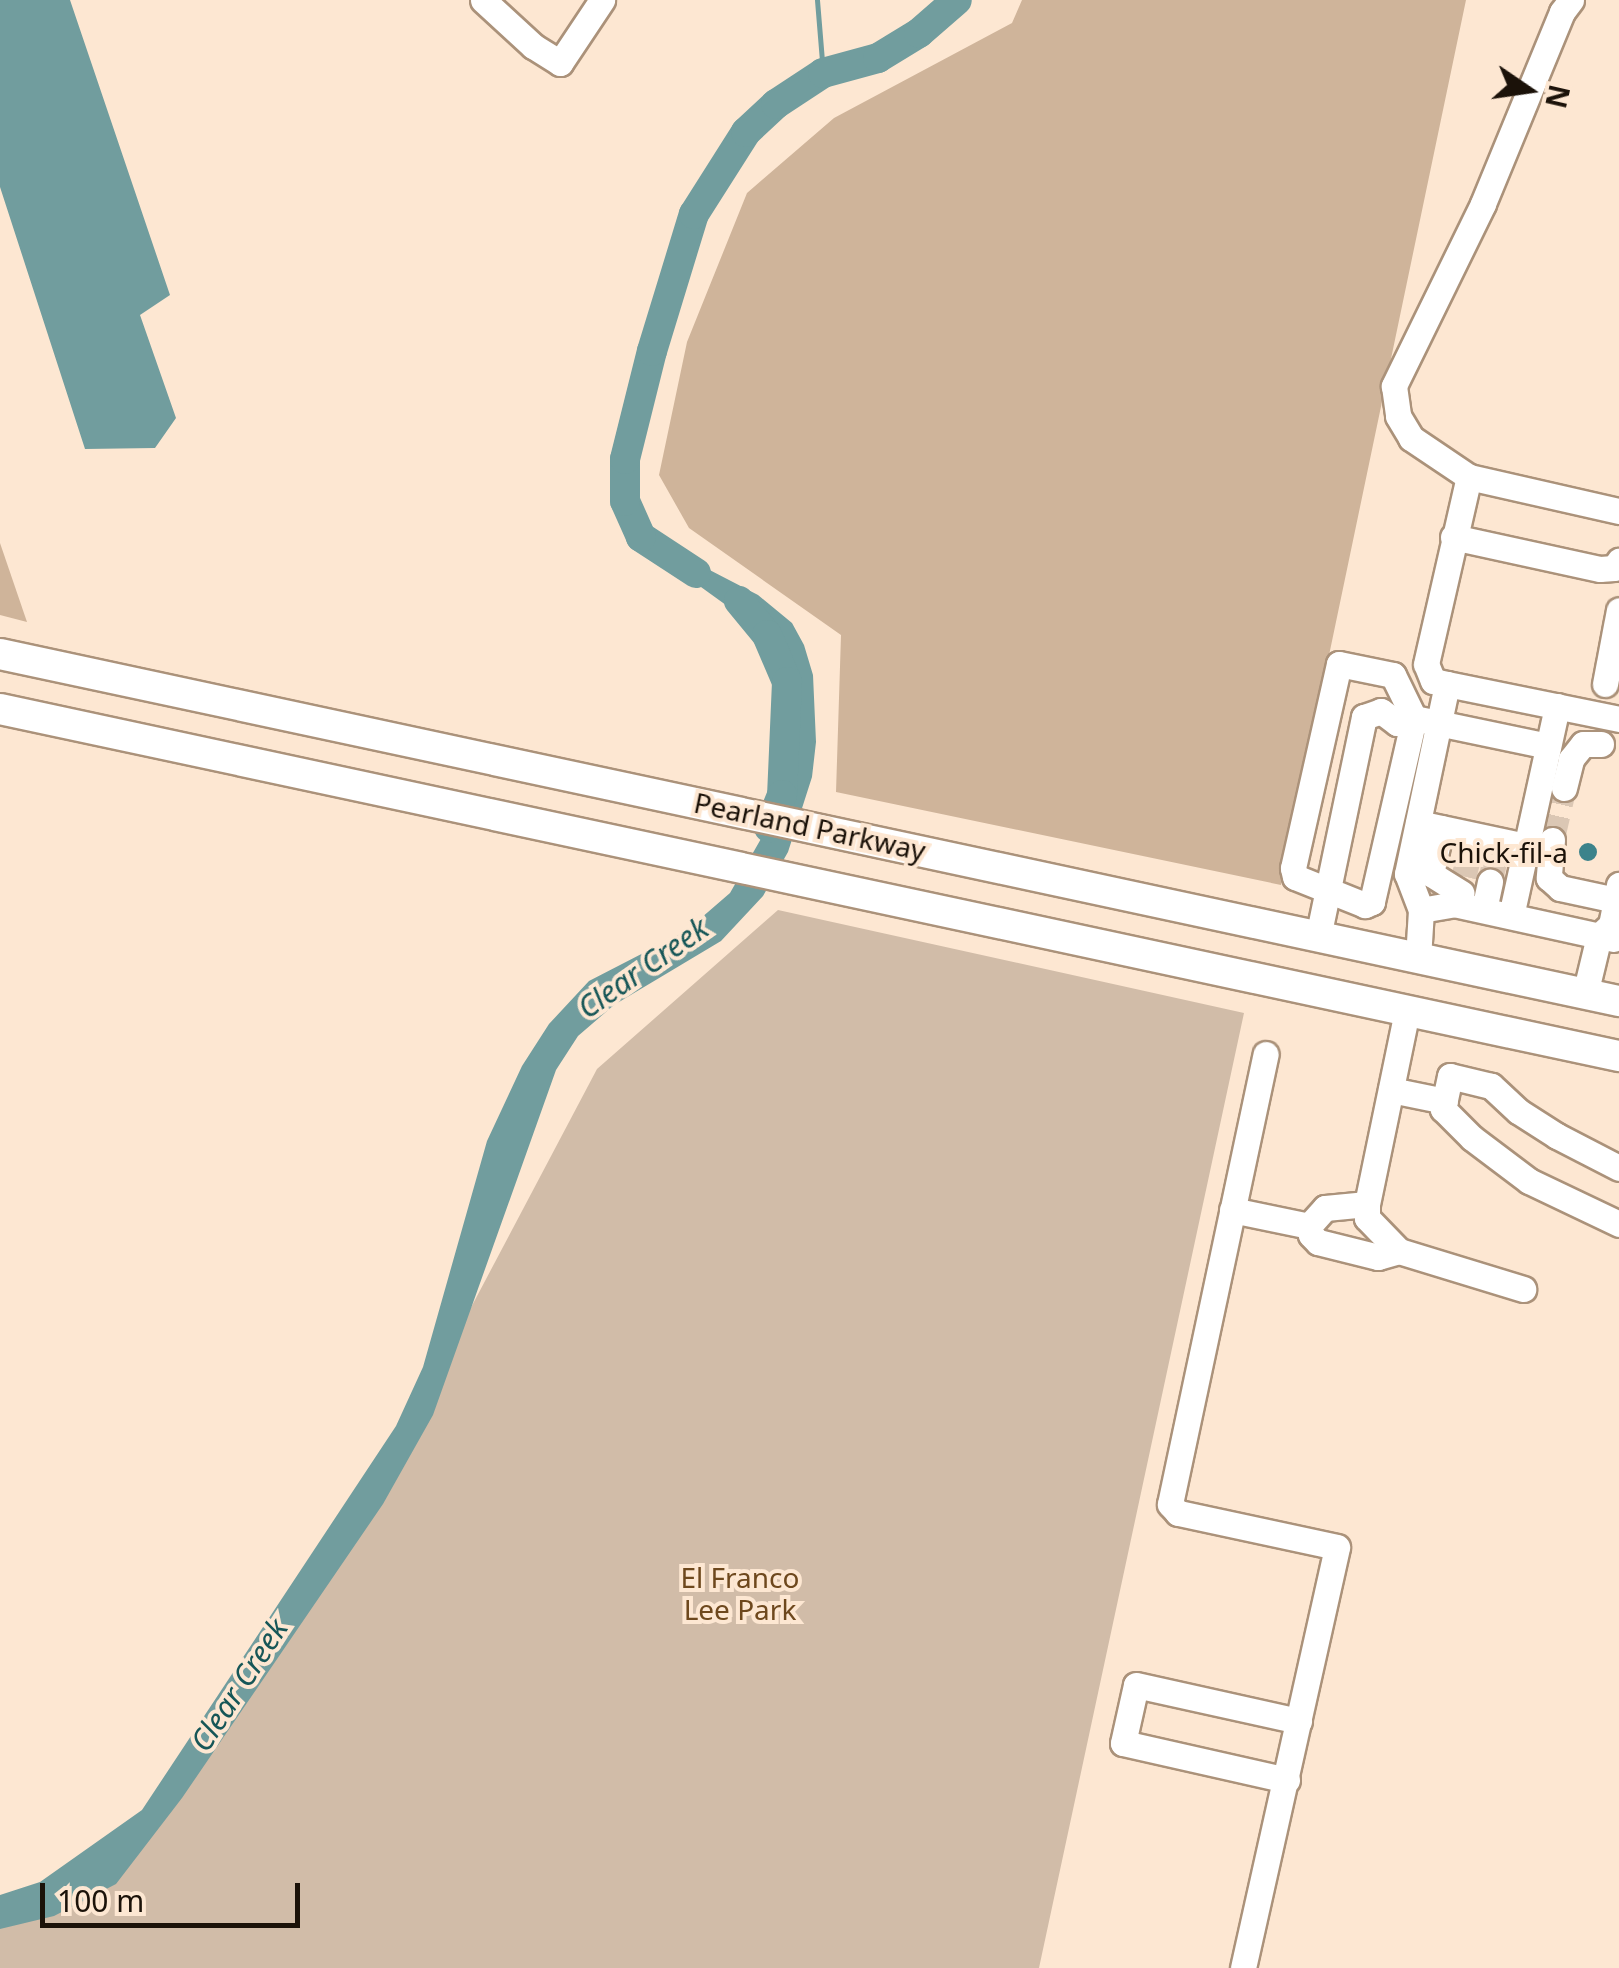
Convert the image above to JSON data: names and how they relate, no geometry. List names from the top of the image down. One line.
{"streets":{"main road":["Pearland Parkway"]},"water":["Clear Creek"],"parks":["El Franco Lee Park"],"places":["Chick-fil-a"],"scale_bar":"100 m","north":"right"}
